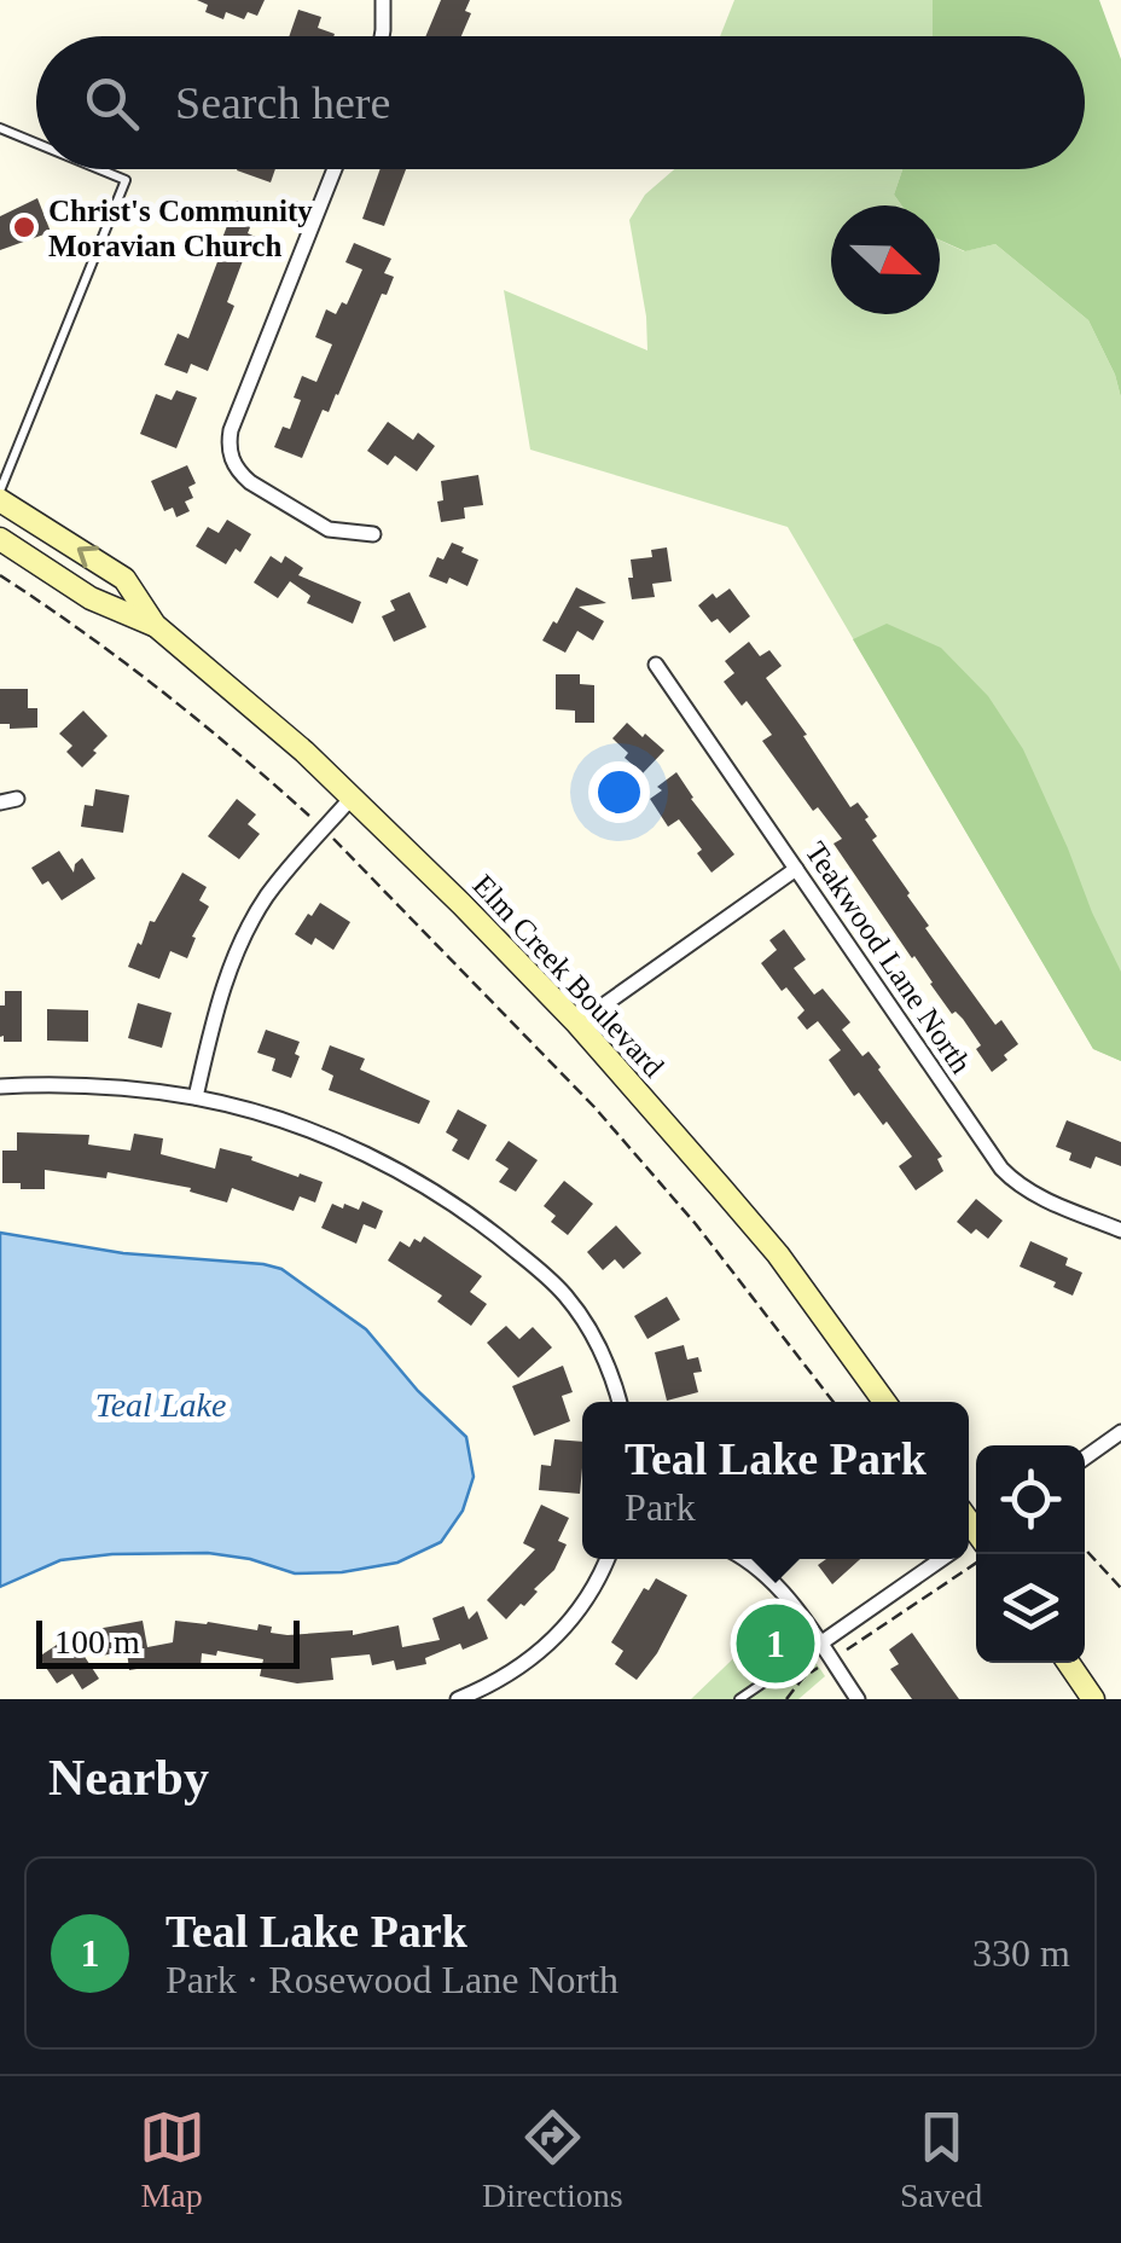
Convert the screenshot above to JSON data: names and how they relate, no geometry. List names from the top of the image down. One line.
{"streets":{"main road":["Elm Creek Boulevard"],"street":["Teakwood Lane North"]},"water":["Teal Lake"],"places":["Christ's Community Moravian Church"],"scale_bar":"100 m","north":"right","page":{"search":"Search here","popup":["Teal Lake Park","Park"],"pins":"1","scale":"100 m","heading":"Nearby","list":[{"mark":"1","name":"Teal Lake Park","note":"Park · Rosewood Lane North","value":"330 m"}],"nav":["Map","Directions","Saved"]}}
